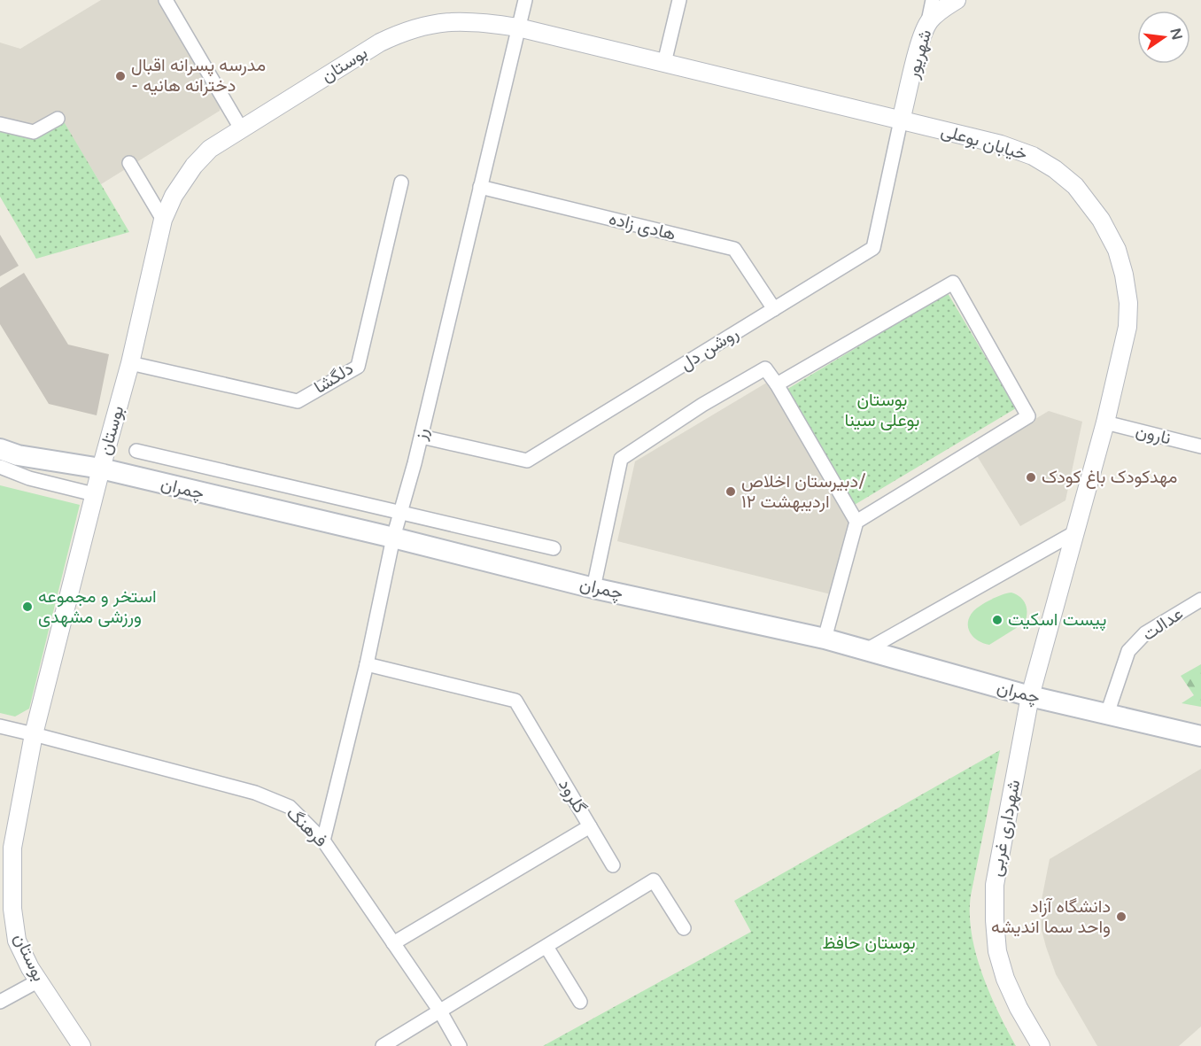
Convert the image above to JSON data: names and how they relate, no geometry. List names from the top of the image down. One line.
{"streets":{"main road":["چمران"],"street":["شهریور","بوستان","خیابان بوعلی","هادی زاده","روشن دل","دلگشا","رز","نارون","عدالت","گلرود","فرهنگ","شهرداری غربی"]},"crossings":[["شهریور","خیابان بوعلی"],["شهریور","روشن دل"],["بوستان","خیابان بوعلی"],["بوستان","دلگشا"],["بوستان","رز"],["بوستان","چمران"],["بوستان","فرهنگ"],["خیابان بوعلی","روشن دل"],["خیابان بوعلی","رز"],["خیابان بوعلی","نارون"],["خیابان بوعلی","چمران"],["خیابان بوعلی","شهرداری غربی"],["هادی زاده","روشن دل"],["هادی زاده","رز"],["روشن دل","رز"],["رز","چمران"],["رز","گلرود"],["رز","فرهنگ"],["چمران","عدالت"],["چمران","شهرداری غربی"],["گلرود","فرهنگ"]],"parks":["بوستان بوعلی سینا","بوستان حافظ"],"places":["مدرسه پسرانه اقبال - دخترانه هانیه","مهدکودک باغ کودک","دبیرستان اخلاص/ ۱۲ اردیبهشت","استخر و مجموعه ورزشی مشهدی","پیست اسکیت","دانشگاه آزاد واحد سما اندیشه"],"north":"right"}
